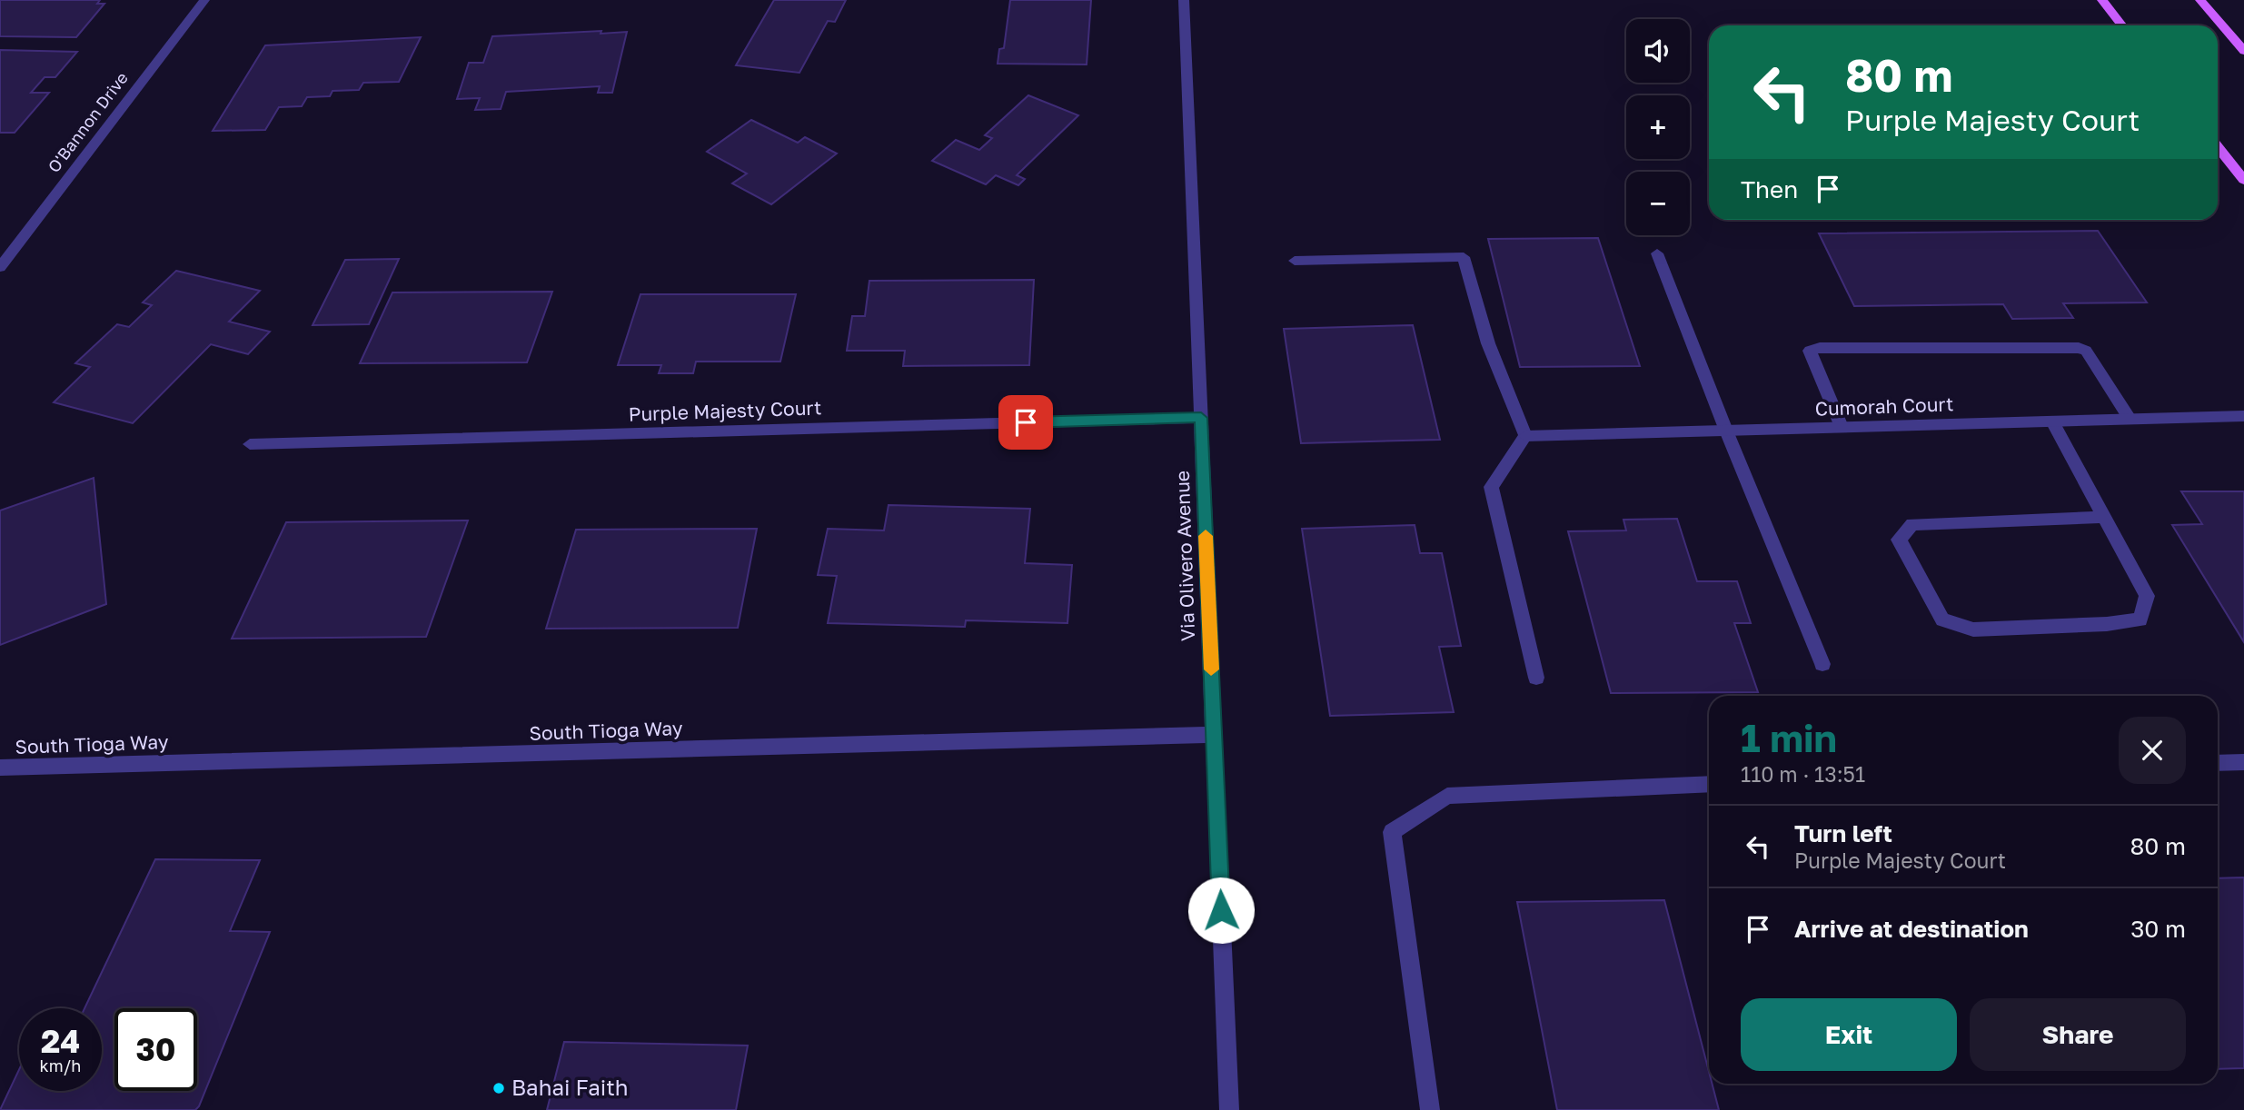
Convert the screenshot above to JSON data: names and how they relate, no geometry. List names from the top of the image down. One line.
{"streets":{"street":["O'Bannon Drive","Cumorah Court","Purple Majesty Court","Via Olivero Avenue","South Tioga Way"]},"crossings":[["Purple Majesty Court","Via Olivero Avenue"],["Via Olivero Avenue","South Tioga Way"]],"places":["Bahai Faith"],"page":{"map_buttons":["+","−"],"turn":["80 m","Purple Majesty Court"],"then":"Then","heading":["1 min","110 m · 13:51"],"list":[{"name":"Turn left","note":"Purple Majesty Court","value":"80 m"},{"name":"Arrive at destination","value":"30 m"}],"buttons":["Exit","Share"],"speed":"24 km/h","limit":"30"}}
